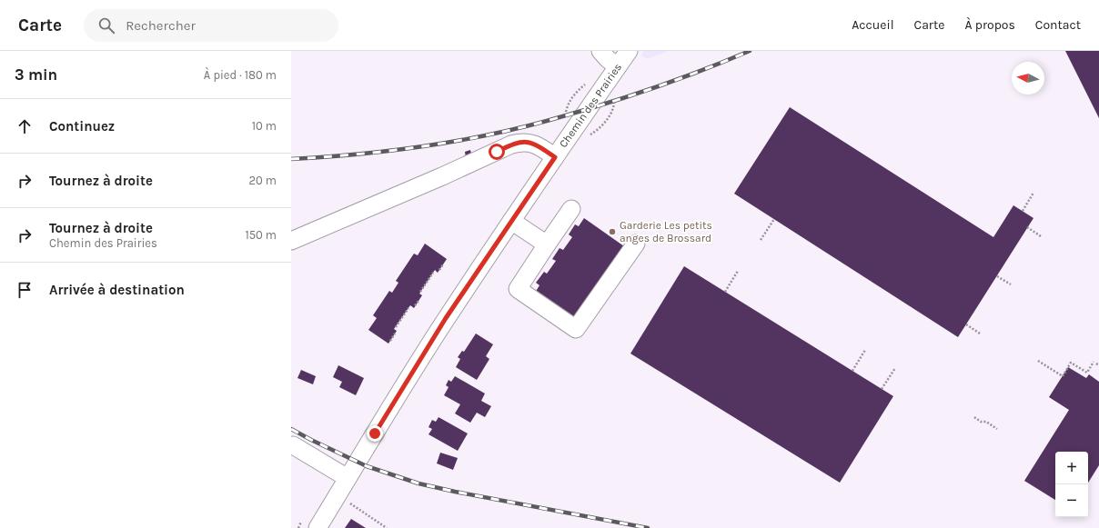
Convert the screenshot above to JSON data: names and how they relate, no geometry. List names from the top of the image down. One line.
{"streets":{"street":["Chemin des Prairies"]},"places":["Garderie Les petits anges de Brossard"],"north":"left","page":{"header":"Carte","search":"Rechercher","nav":["Accueil","Carte","À propos","Contact"],"heading":["3 min","À pied · 180 m"],"list":[["Continuez","10 m"],["Tournez à droite","20 m"],["Tournez à droite","Chemin des Prairies","150 m"],"Arrivée à destination"],"map_buttons":["+","−"]}}
